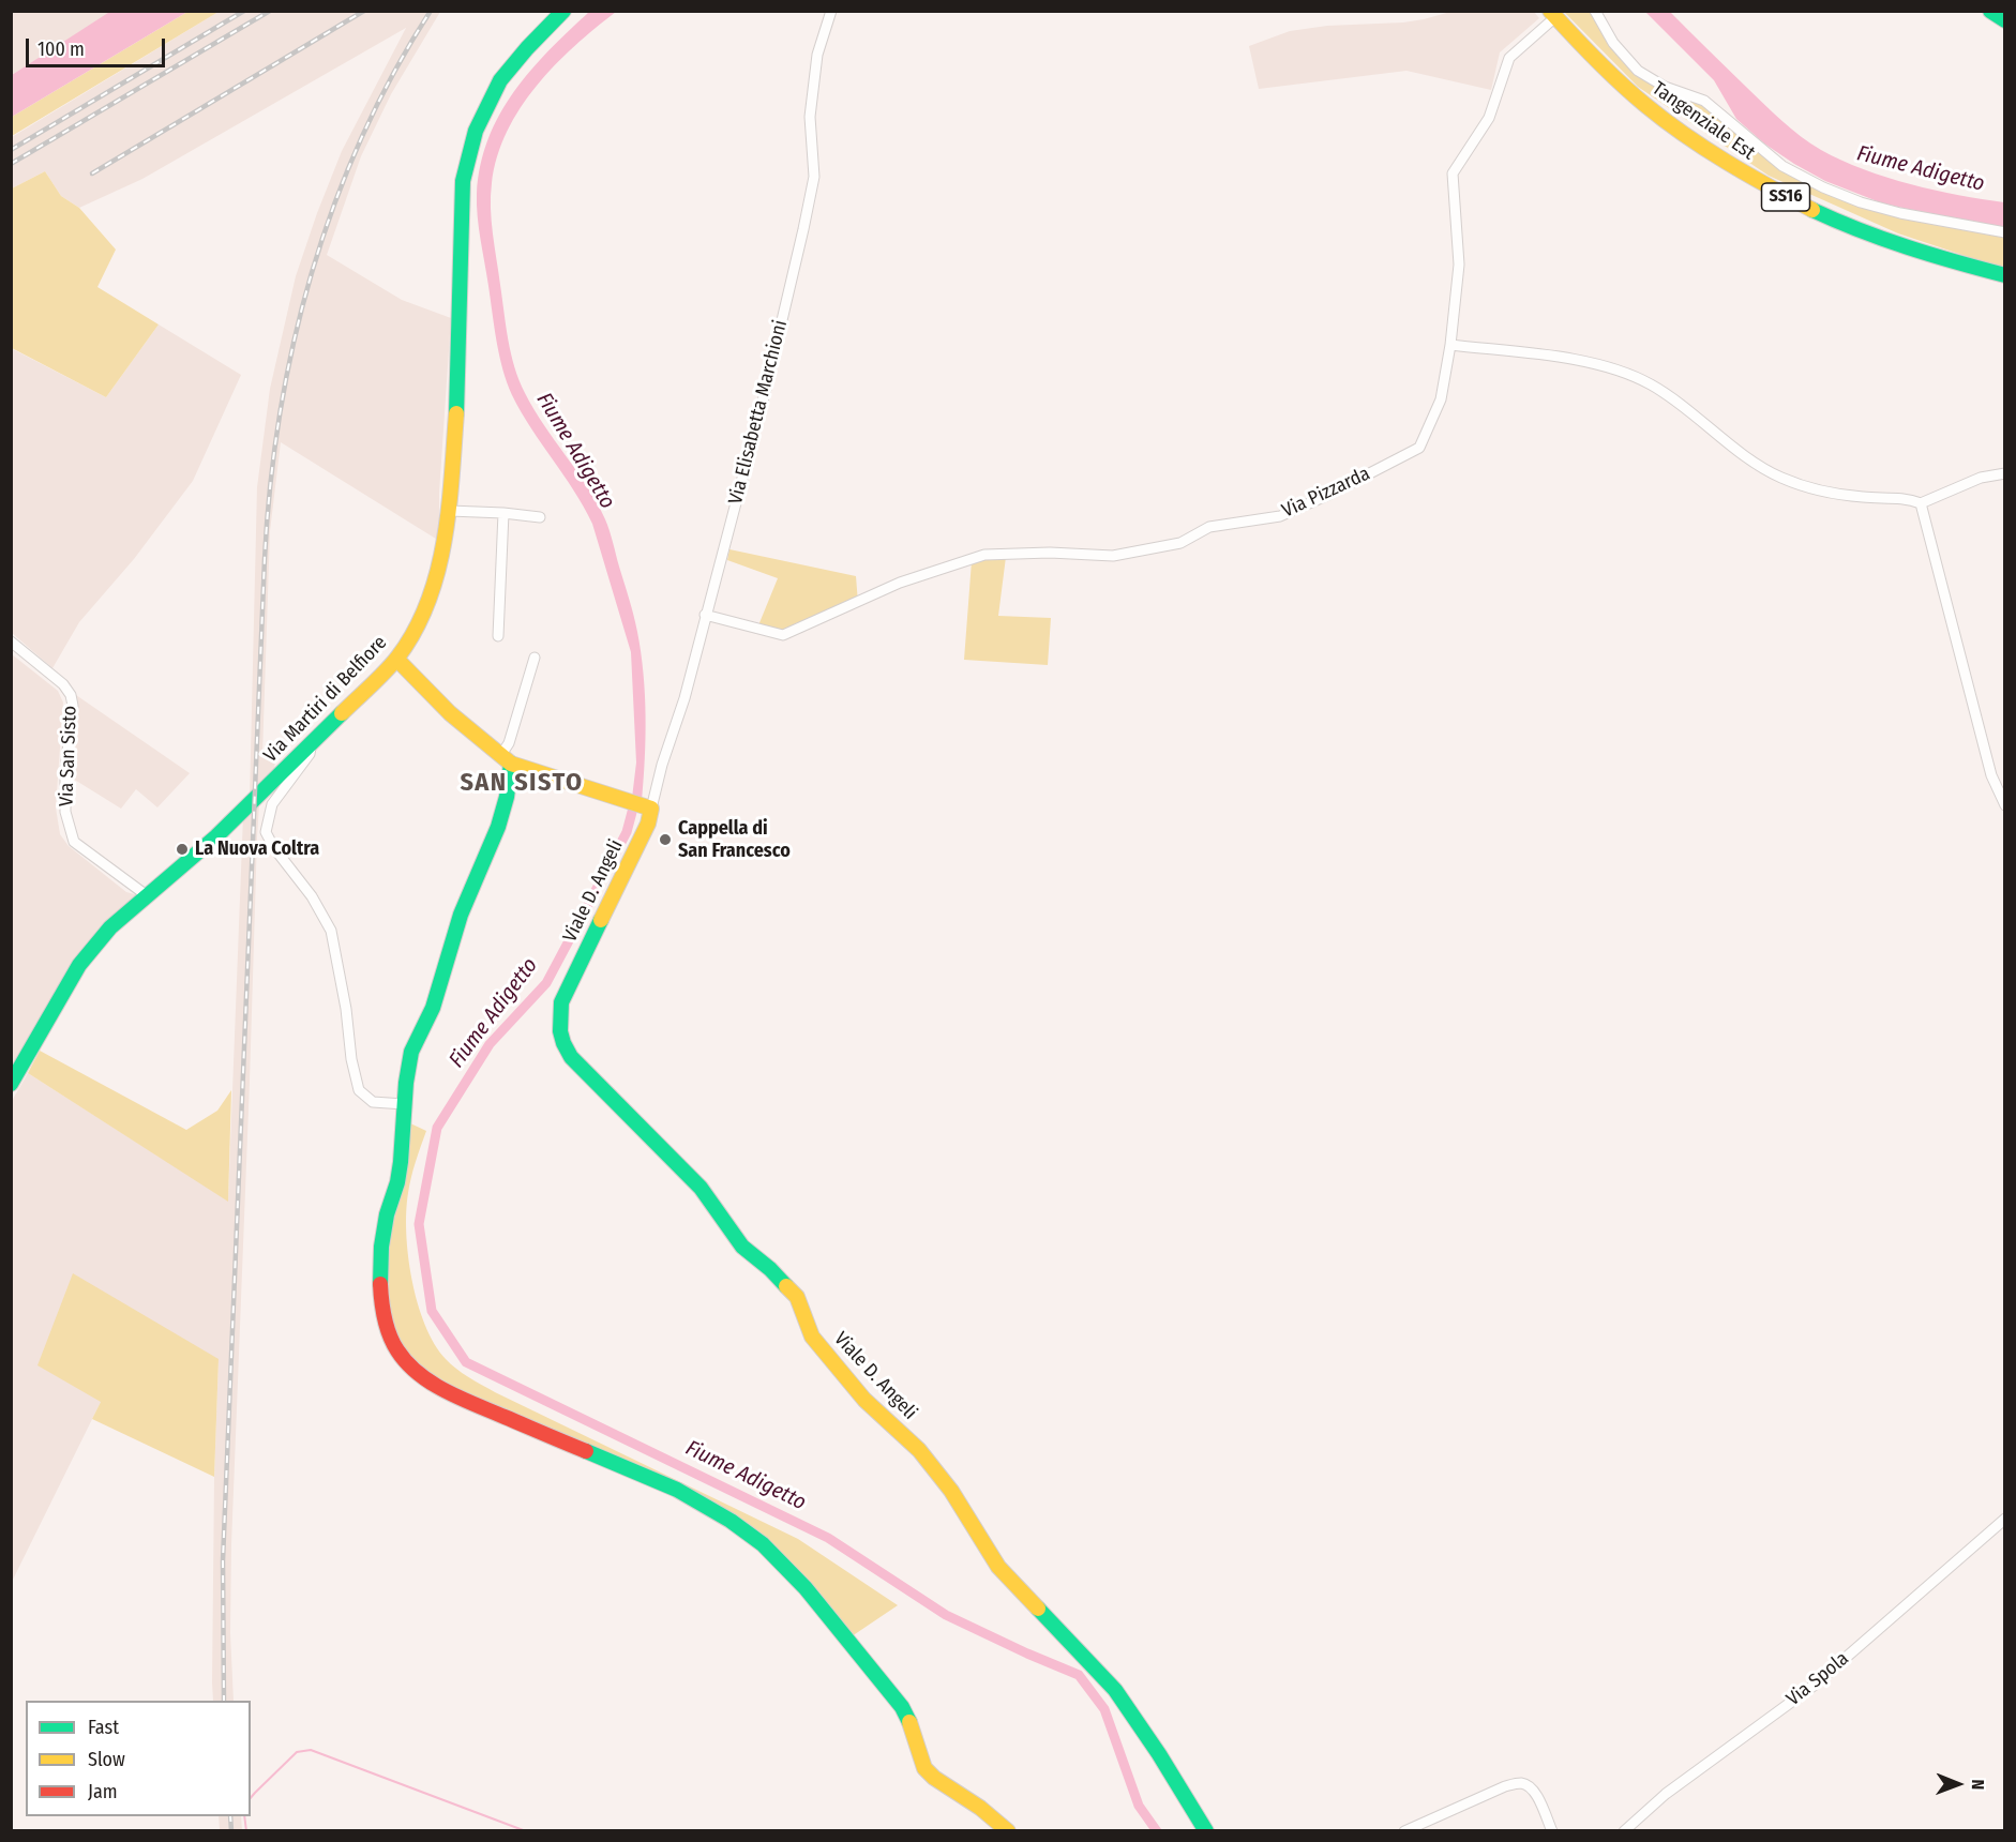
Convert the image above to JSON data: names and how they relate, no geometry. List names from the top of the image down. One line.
{"streets":{"street":["Tangenziale Est","SS16","Via Elisabetta Marchioni","Via Pizzarda","Via Martiri di Belfiore","Via San Sisto","Viale D. Angeli","Via Spola"]},"crossings":[["Tangenziale Est","Via Pizzarda"],["Via Elisabetta Marchioni","Via Pizzarda"],["Via Elisabetta Marchioni","Viale D. Angeli"],["Via Martiri di Belfiore","Via San Sisto"]],"districts":["SAN SISTO"],"water":["Fiume Adigetto"],"places":["Cappella di San Francesco","La Nuova Coltra"],"legend":["Fast","Slow","Jam"],"scale_bar":"100 m","north":"right"}
